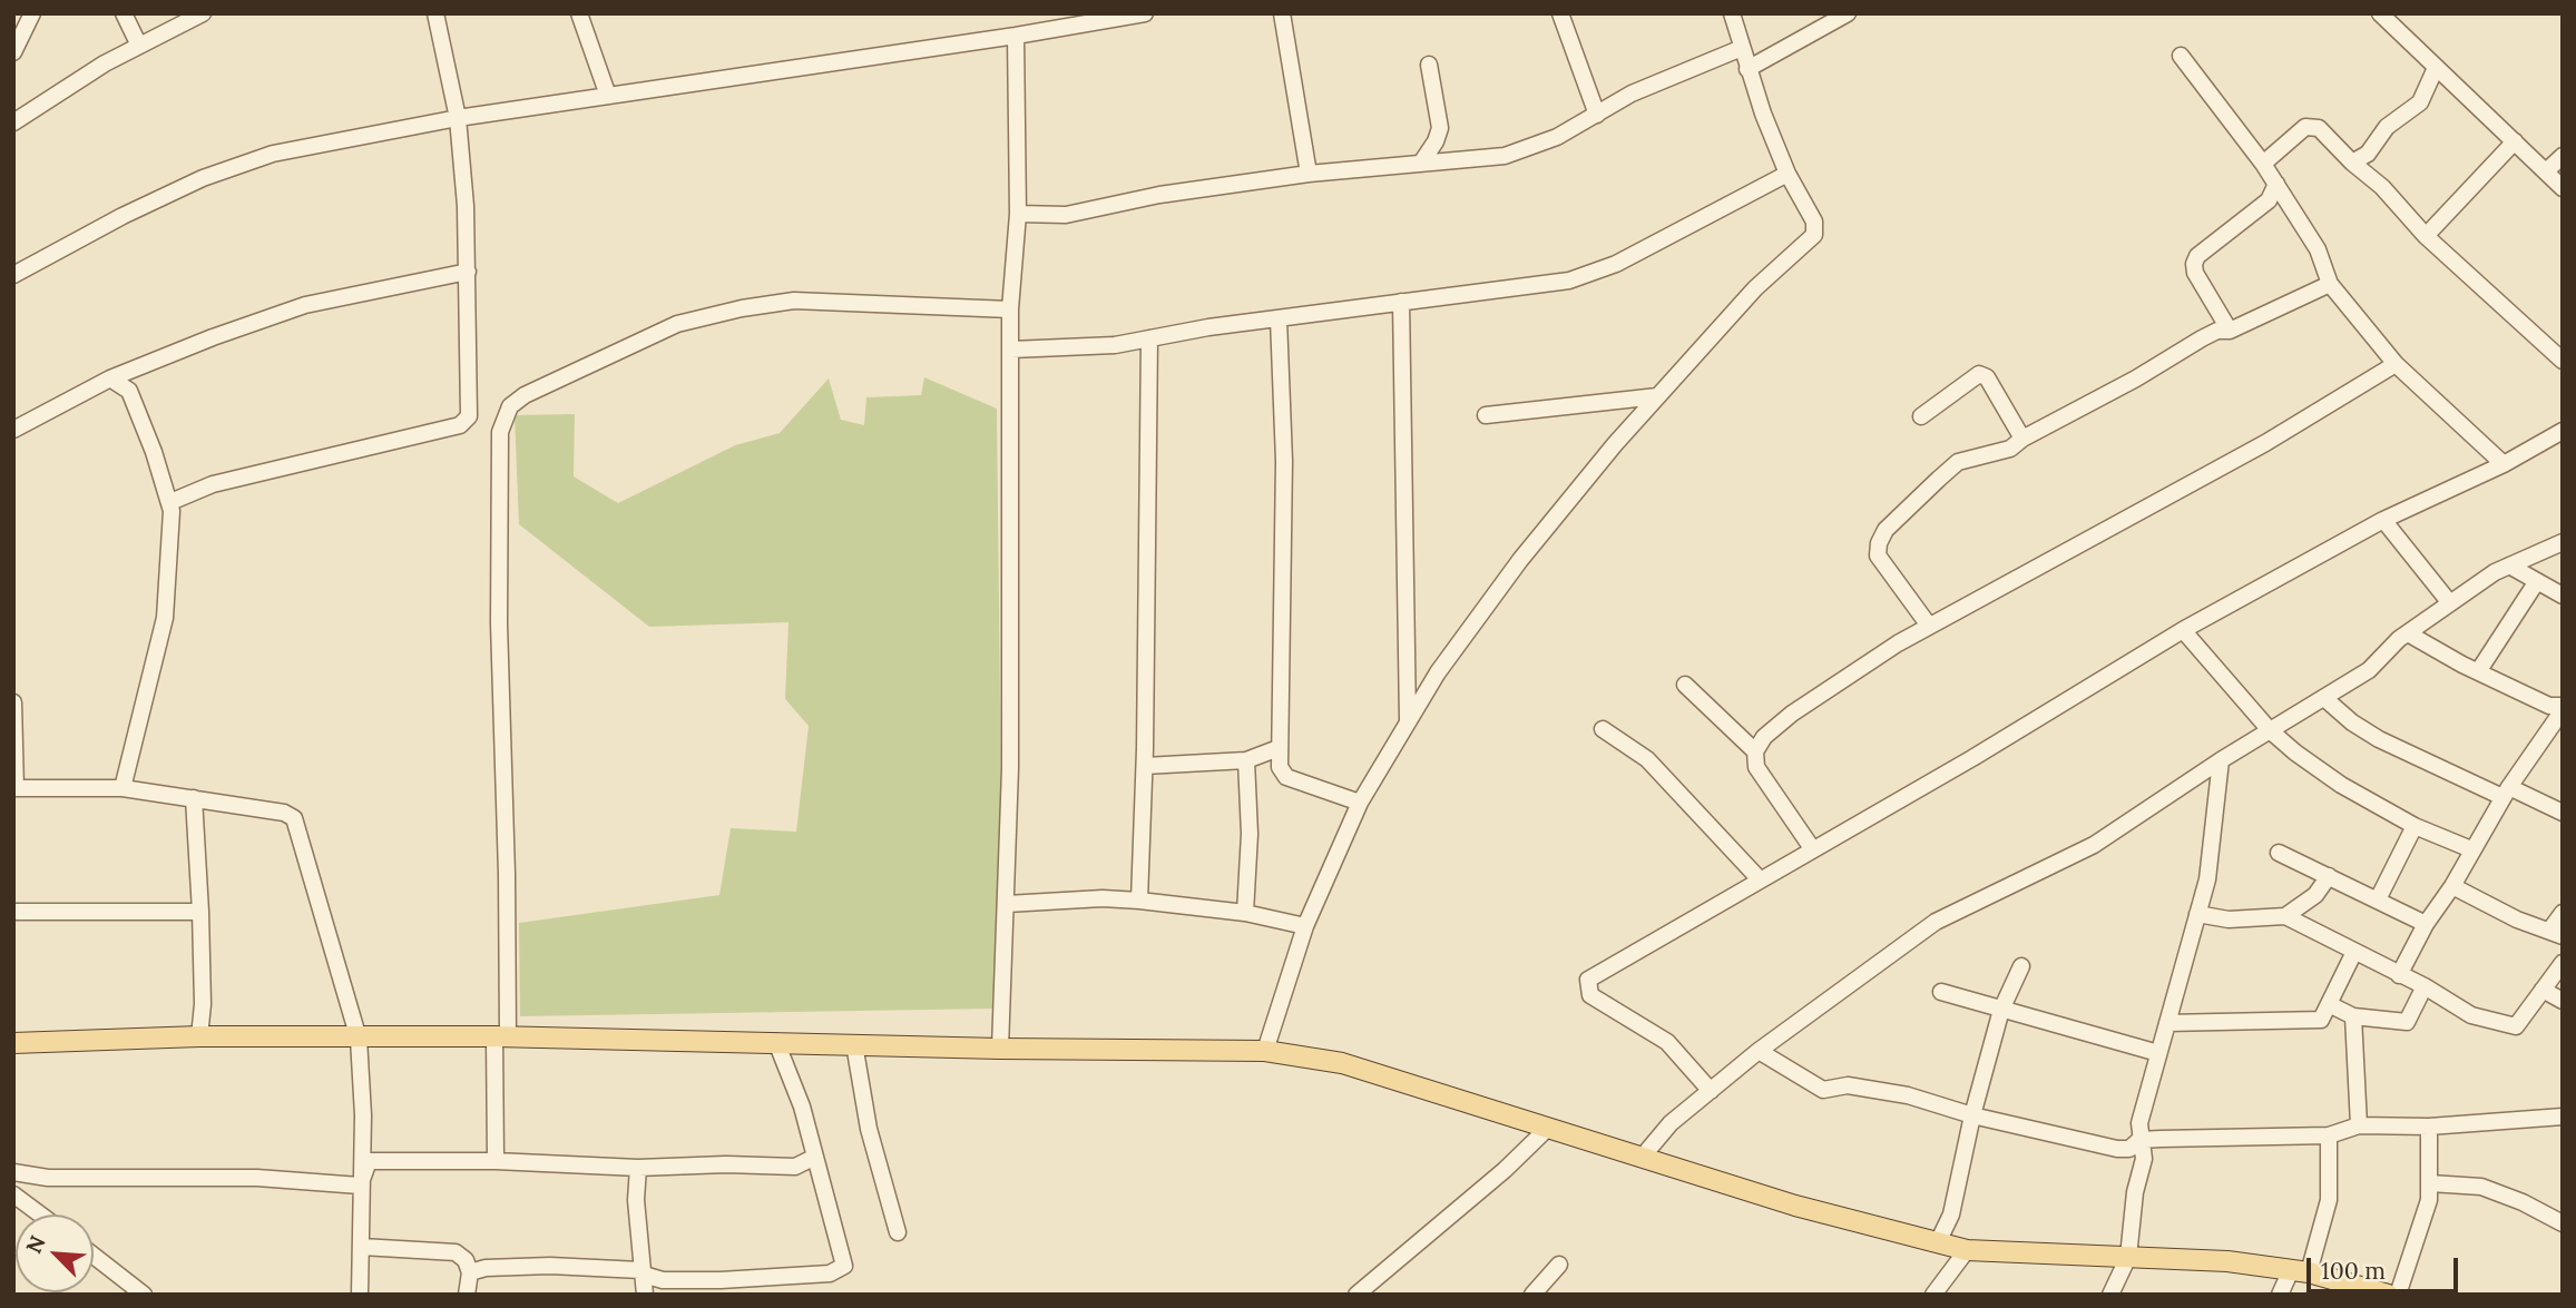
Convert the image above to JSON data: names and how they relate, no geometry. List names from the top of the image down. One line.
{"scale_bar":"100 m","north":"top left"}
